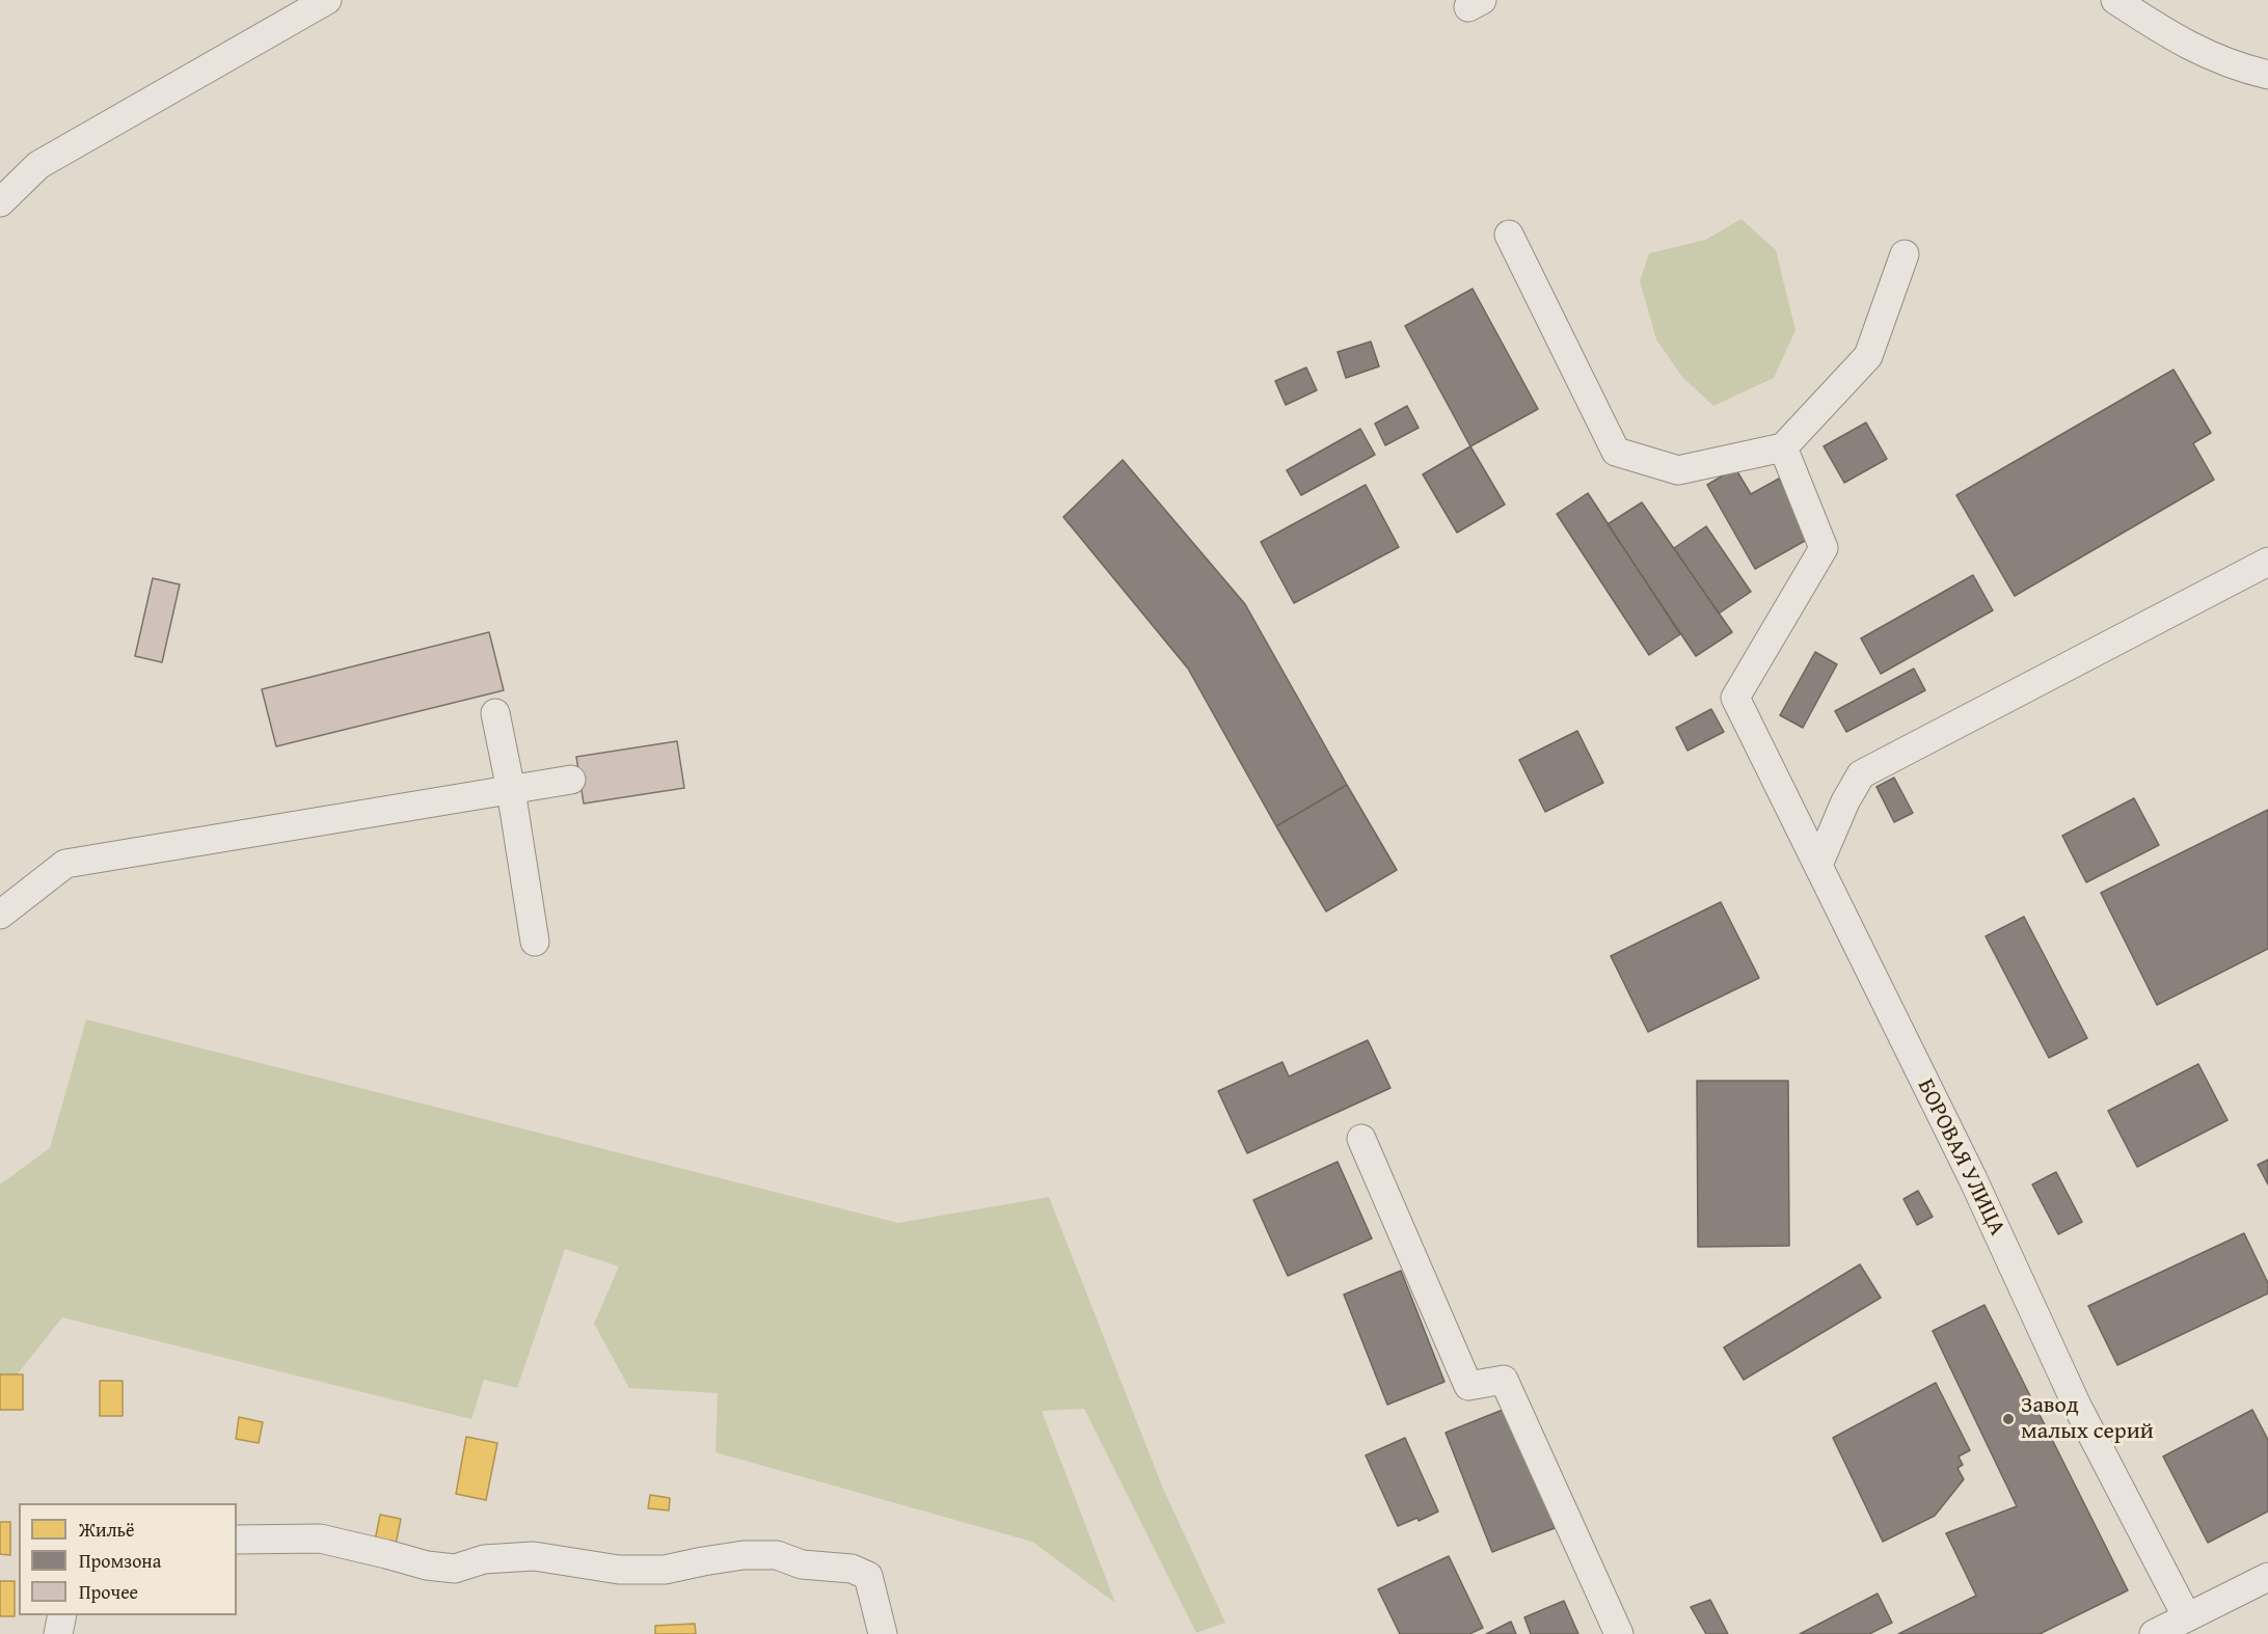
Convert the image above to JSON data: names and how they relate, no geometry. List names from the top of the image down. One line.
{"streets":{"street":["БОРОВАЯ УЛИЦА"]},"places":["Завод малых серий"],"legend":["Жильё","Промзона","Прочее"]}
